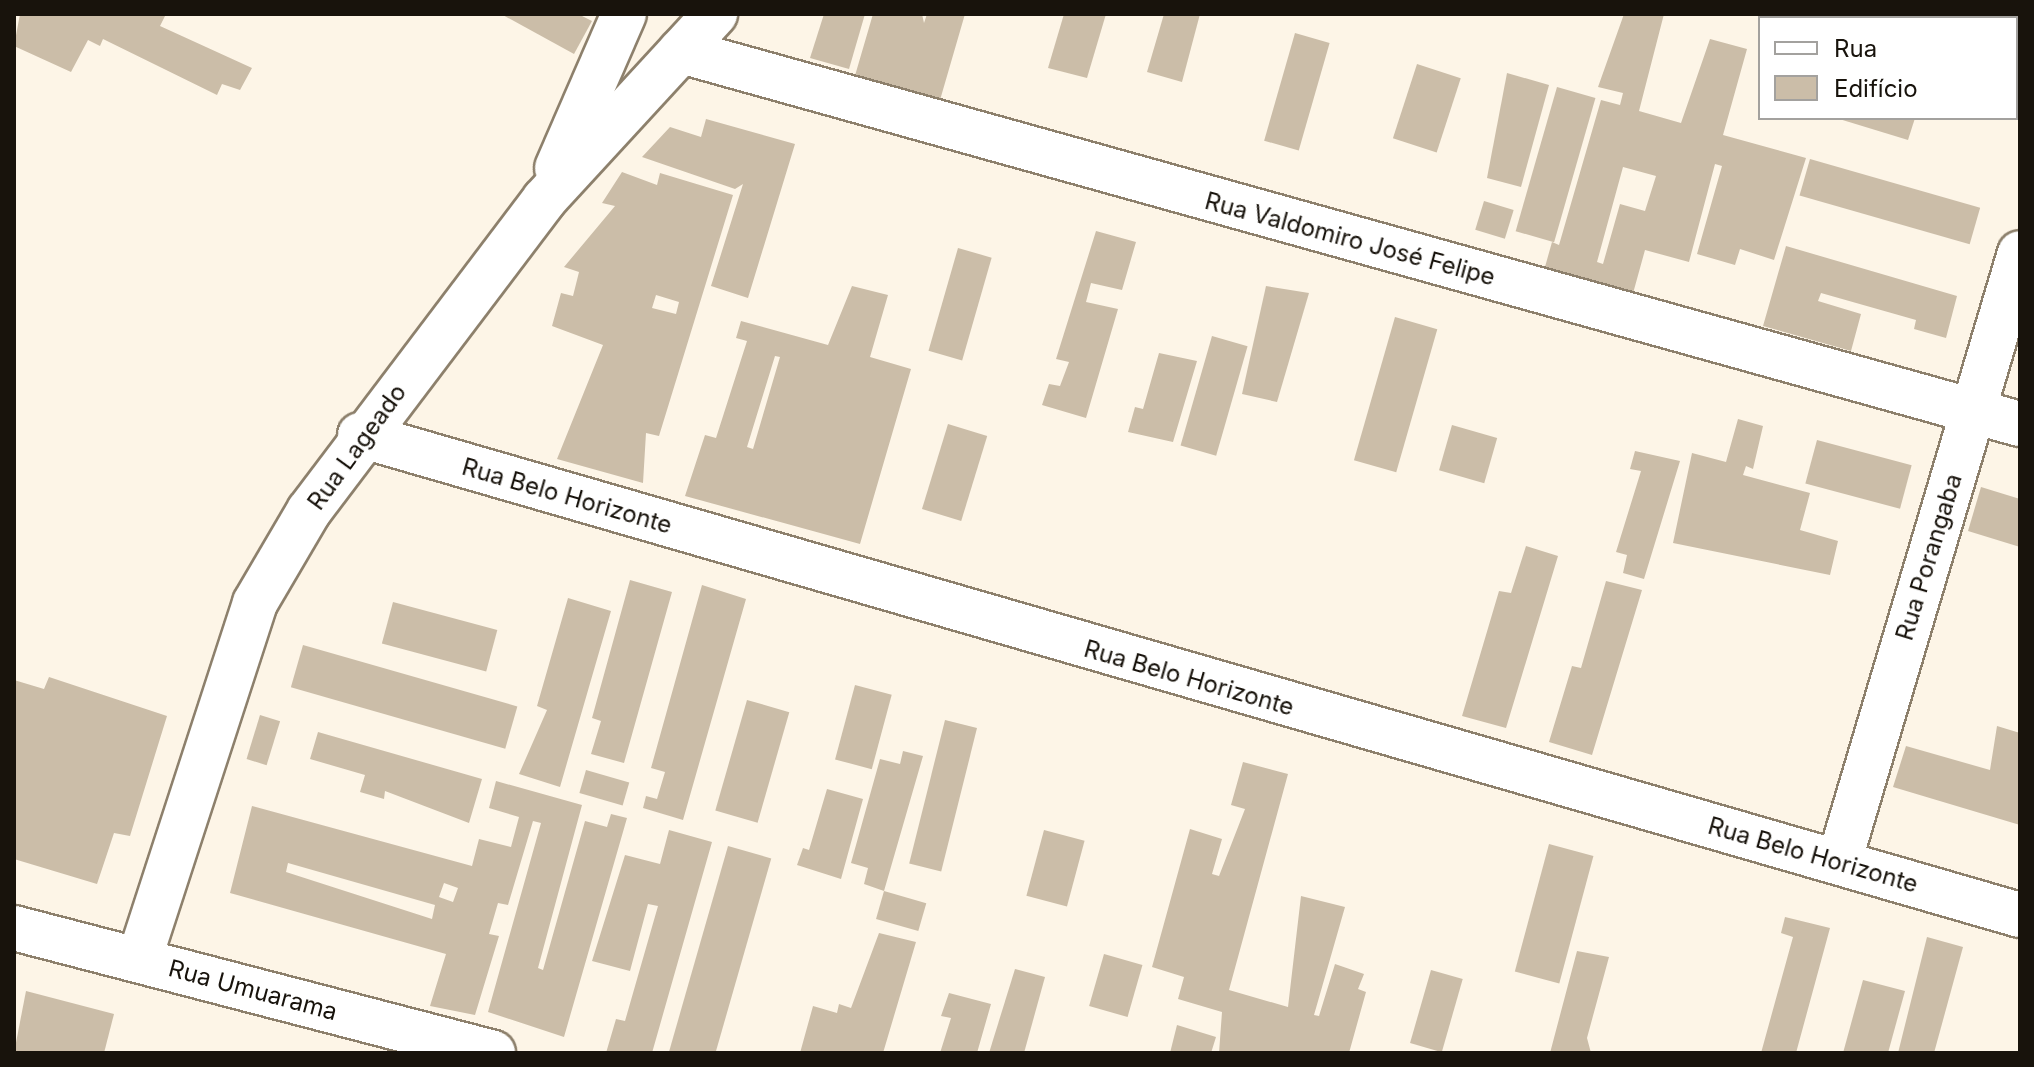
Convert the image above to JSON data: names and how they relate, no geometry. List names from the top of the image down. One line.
{"streets":{"street":["Rua Valdomiro José Felipe","Rua Lageado","Rua Belo Horizonte","Rua Porangaba","Rua Umuarama"]},"crossings":[["Rua Valdomiro José Felipe","Rua Lageado"],["Rua Valdomiro José Felipe","Rua Porangaba"],["Rua Lageado","Rua Belo Horizonte"],["Rua Lageado","Rua Umuarama"],["Rua Belo Horizonte","Rua Porangaba"]],"legend":["Rua","Edifício"]}
